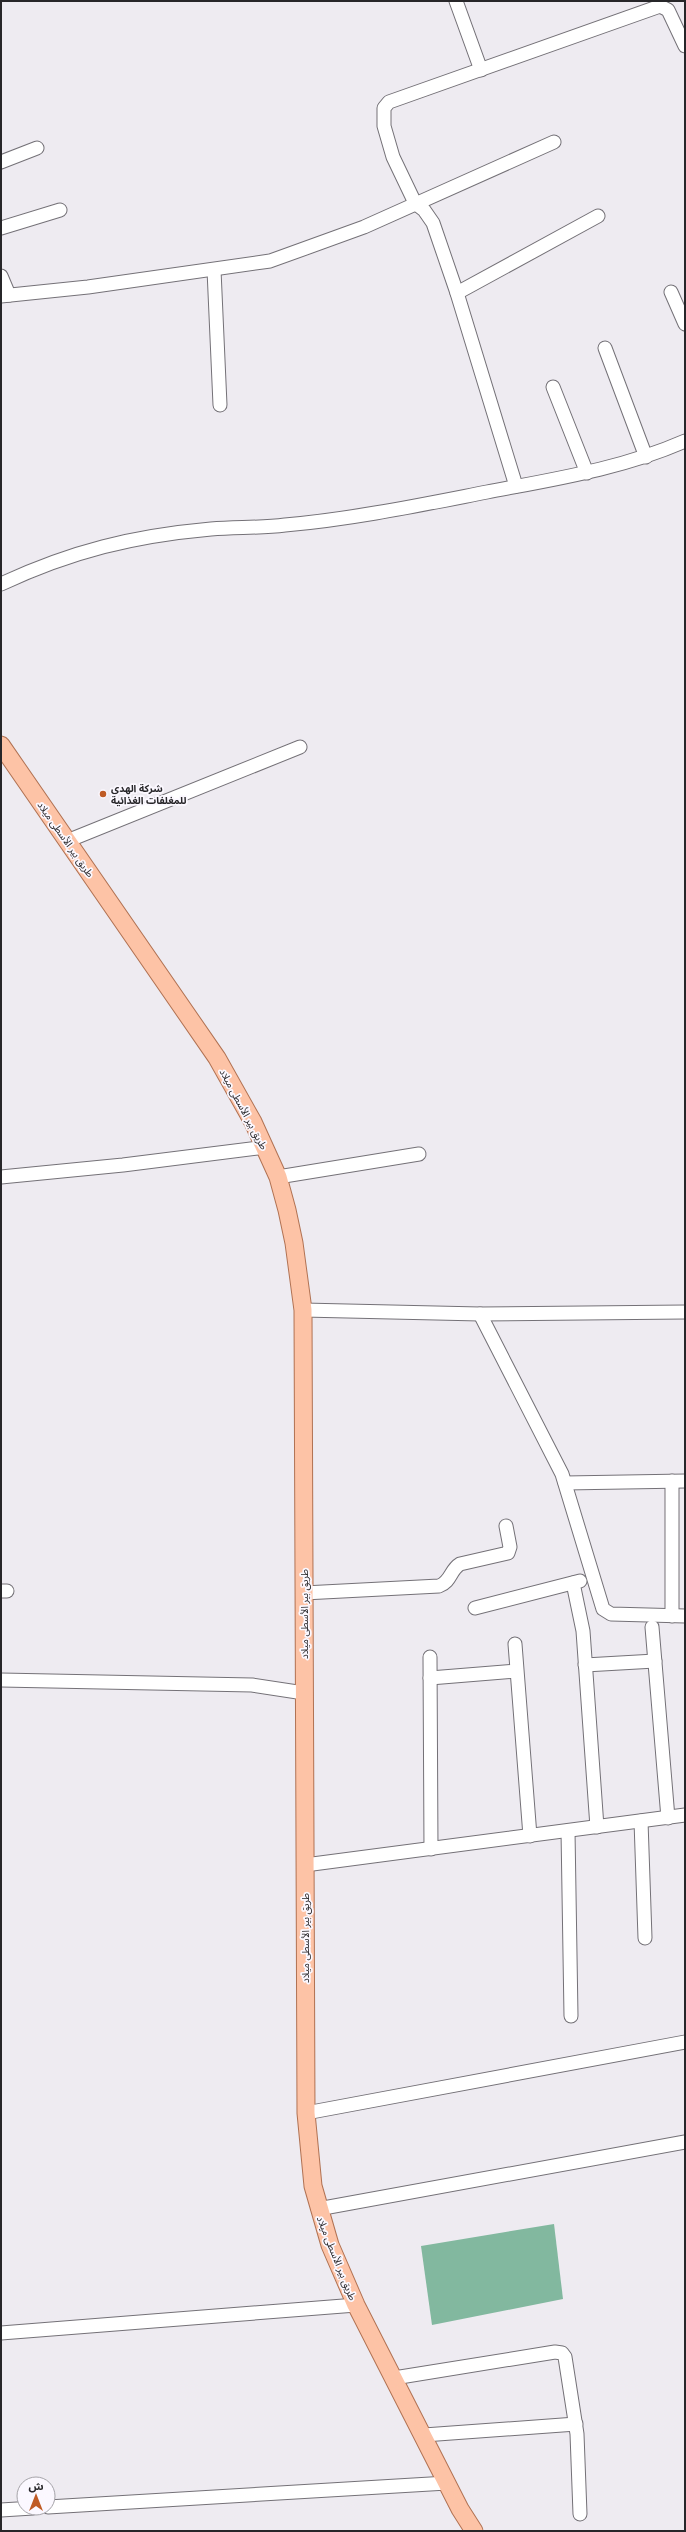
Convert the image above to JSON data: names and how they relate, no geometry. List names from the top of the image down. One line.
{"streets":{"main road":["طريق بير الأسطى ميلاد"]},"places":["شركة الهدي للمغلفات الغذائية"],"north":"top"}
